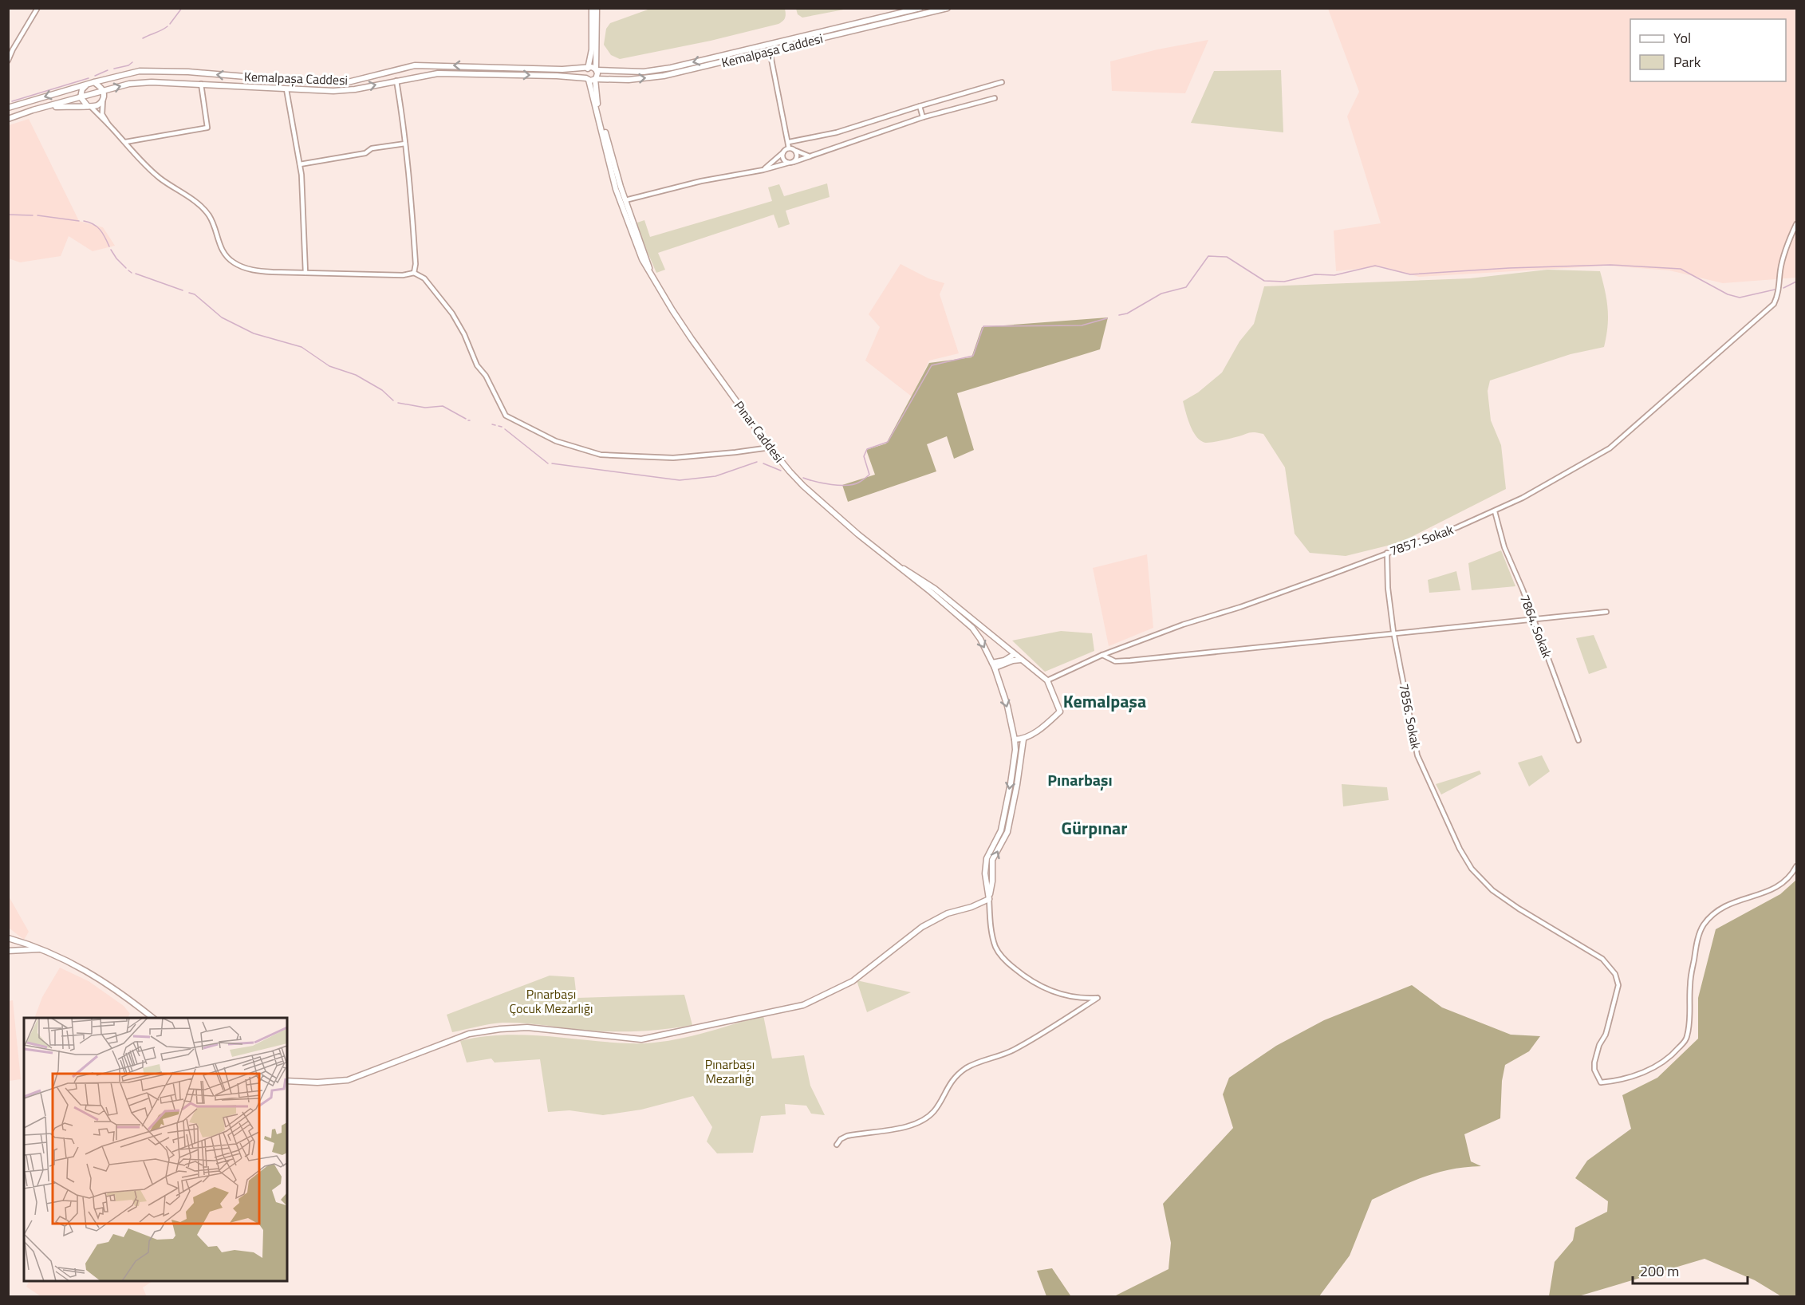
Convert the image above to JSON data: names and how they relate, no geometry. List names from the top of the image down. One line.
{"streets":{"main road":["Kemalpaşa Caddesi","Pınar Caddesi"],"street":["7857. Sokak","7864. Sokak","7856. Sokak"]},"crossings":[["Kemalpaşa Caddesi","Pınar Caddesi"],["Pınar Caddesi","7857. Sokak"],["7857. Sokak","7864. Sokak"],["7857. Sokak","7856. Sokak"]],"districts":["Kemalpaşa","Pınarbaşı","Gürpınar"],"parks":["Pınarbaşı Çocuk Mezarlığı","Pınarbaşı Mezarlığı"],"legend":["Yol","Park"],"scale_bar":"200 m"}
